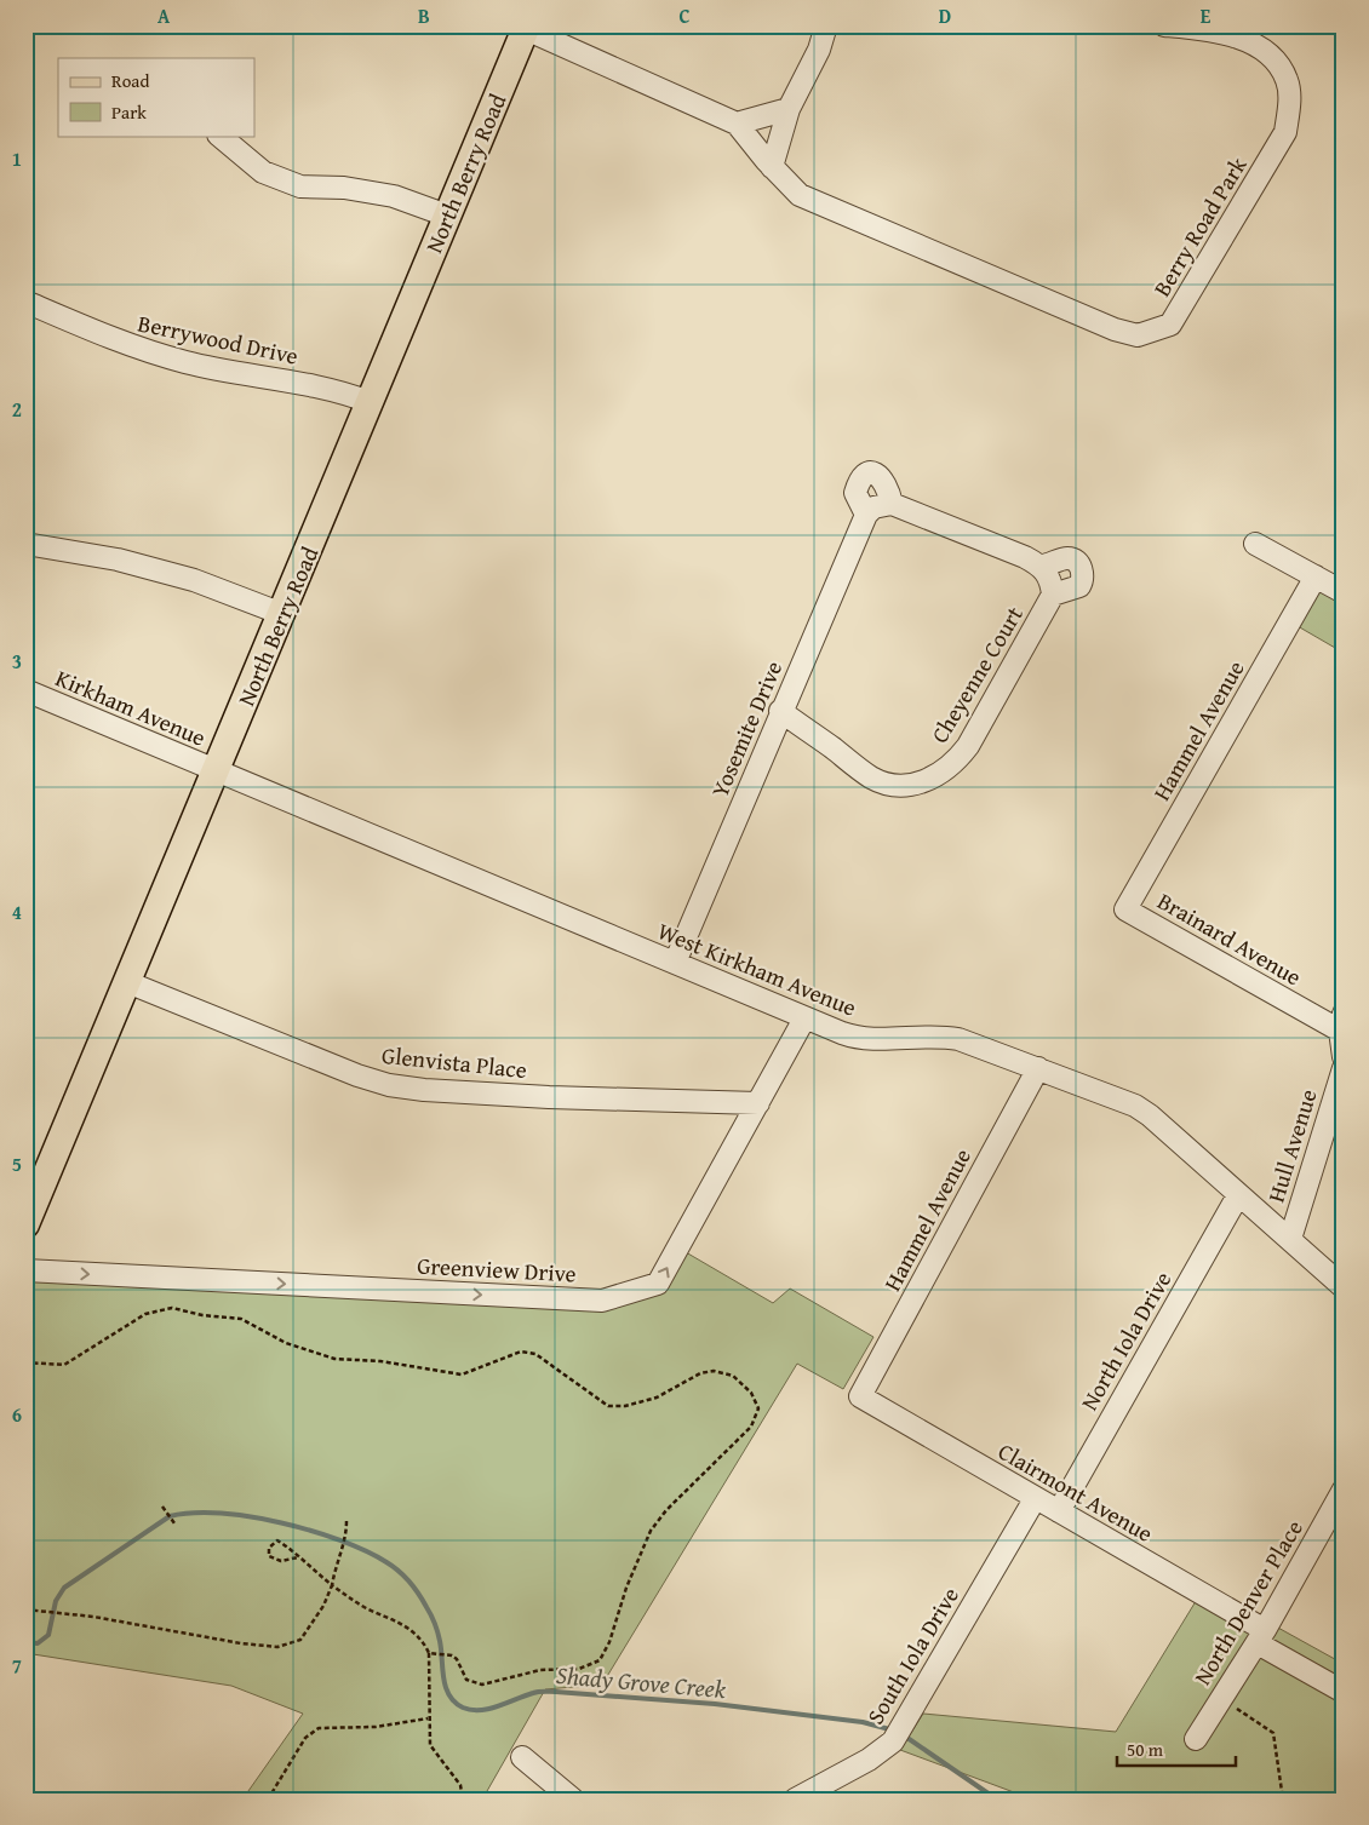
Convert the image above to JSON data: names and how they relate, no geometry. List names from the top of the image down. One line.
{"streets":{"main road":["North Berry Road"],"street":["Berry Road Park","Berrywood Drive","Cheyenne Court","Kirkham Avenue","Yosemite Drive","Hammel Avenue","Brainard Avenue","West Kirkham Avenue","Glenvista Place","Hull Avenue","Greenview Drive","North Iola Drive","Clairmont Avenue","North Denver Place","South Iola Drive"]},"crossings":[["North Berry Road","Berry Road Park"],["North Berry Road","Berrywood Drive"],["North Berry Road","Kirkham Avenue"],["North Berry Road","West Kirkham Avenue"],["North Berry Road","Glenvista Place"],["Cheyenne Court","Yosemite Drive"],["Kirkham Avenue","West Kirkham Avenue"],["Yosemite Drive","West Kirkham Avenue"],["Hammel Avenue","Brainard Avenue"],["Hammel Avenue","West Kirkham Avenue"],["Hammel Avenue","Clairmont Avenue"],["West Kirkham Avenue","Hull Avenue"],["West Kirkham Avenue","Greenview Drive"],["West Kirkham Avenue","North Iola Drive"],["Glenvista Place","Greenview Drive"],["North Iola Drive","Clairmont Avenue"],["Clairmont Avenue","North Denver Place"],["Clairmont Avenue","South Iola Drive"]],"one_way":["Greenview Drive"],"water":["Shady Grove Creek"],"legend":["Road","Park"],"scale_bar":"50 m","grid":{"columns":["A","B","C","D","E"],"rows":["1","2","3","4","5","6","7"]}}
